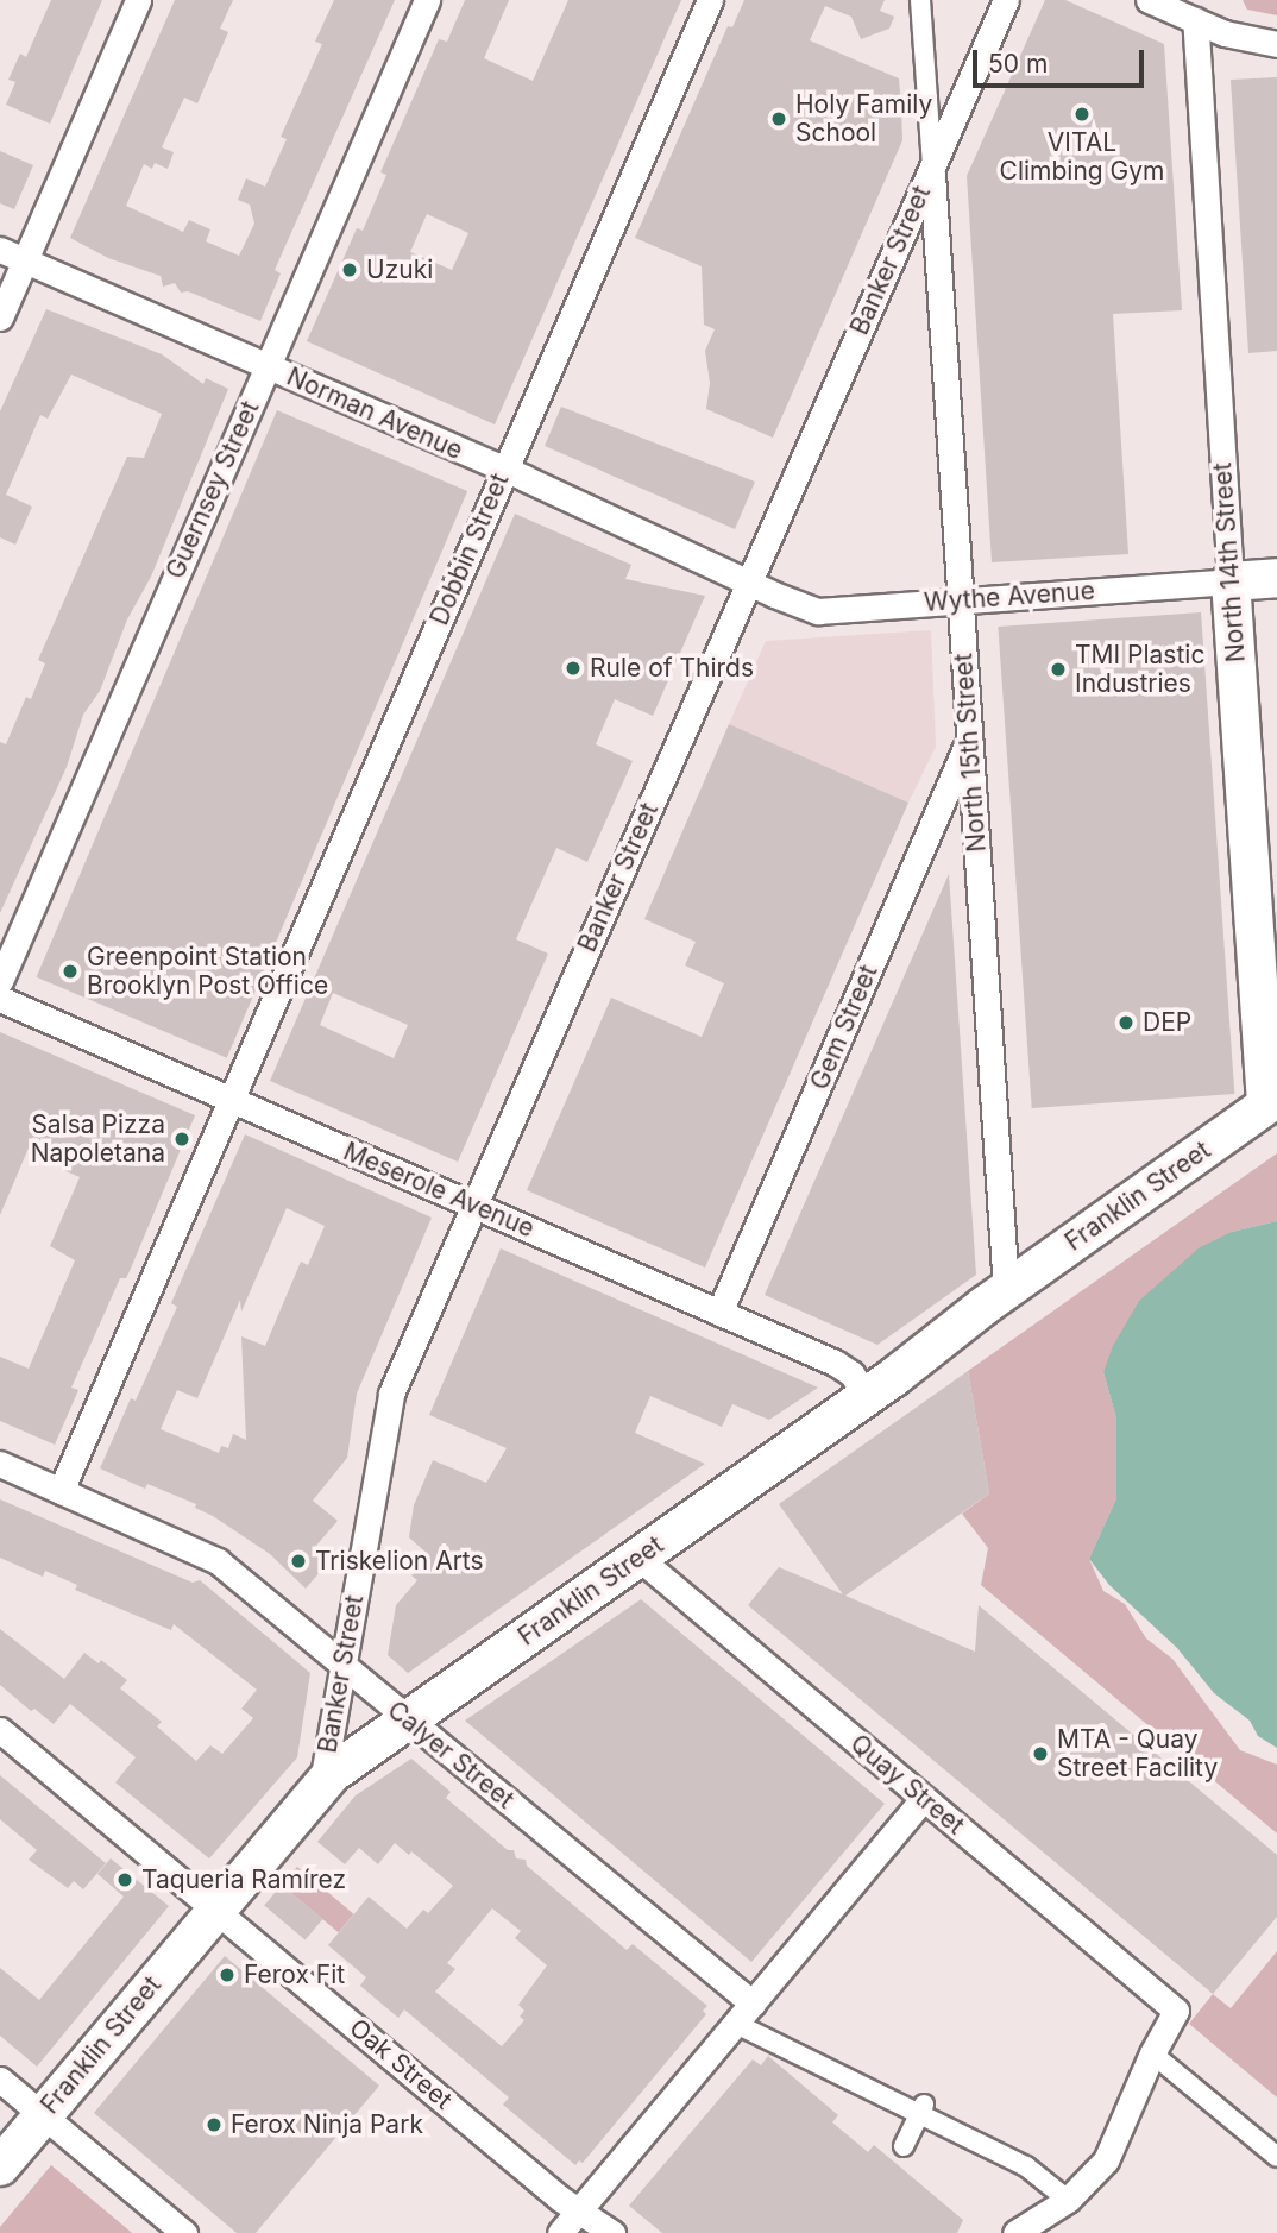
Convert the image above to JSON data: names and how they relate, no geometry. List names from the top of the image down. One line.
{"streets":{"main road":["North 14th Street","Wythe Avenue","Franklin Street"],"street":["Banker Street","Norman Avenue","Guernsey Street","Dobbin Street","North 15th Street","Gem Street","Meserole Avenue","Calyer Street","Quay Street","Oak Street"]},"crossings":[["Banker Street","Norman Avenue"],["Banker Street","Wythe Avenue"],["Banker Street","North 15th Street"],["Banker Street","Meserole Avenue"],["Banker Street","Franklin Street"],["Banker Street","Calyer Street"],["Norman Avenue","Guernsey Street"],["Norman Avenue","Dobbin Street"],["Norman Avenue","Wythe Avenue"],["Dobbin Street","Meserole Avenue"],["Dobbin Street","Calyer Street"],["North 14th Street","Wythe Avenue"],["North 14th Street","Franklin Street"],["Wythe Avenue","North 15th Street"],["North 15th Street","Gem Street"],["North 15th Street","Franklin Street"],["Gem Street","Meserole Avenue"],["Meserole Avenue","Franklin Street"],["Franklin Street","Calyer Street"],["Franklin Street","Quay Street"],["Franklin Street","Oak Street"]],"places":["VITAL Climbing Gym","Holy Family School","Uzuki","Rule of Thirds","TMI Plastic Industries","Greenpoint Station Brooklyn Post Office","DEP","Salsa Pizza Napoletana","Triskelion Arts","MTA - Quay Street Facility","Taqueria Ramírez","Ferox Fit","Ferox Ninja Park"],"scale_bar":"50 m"}
